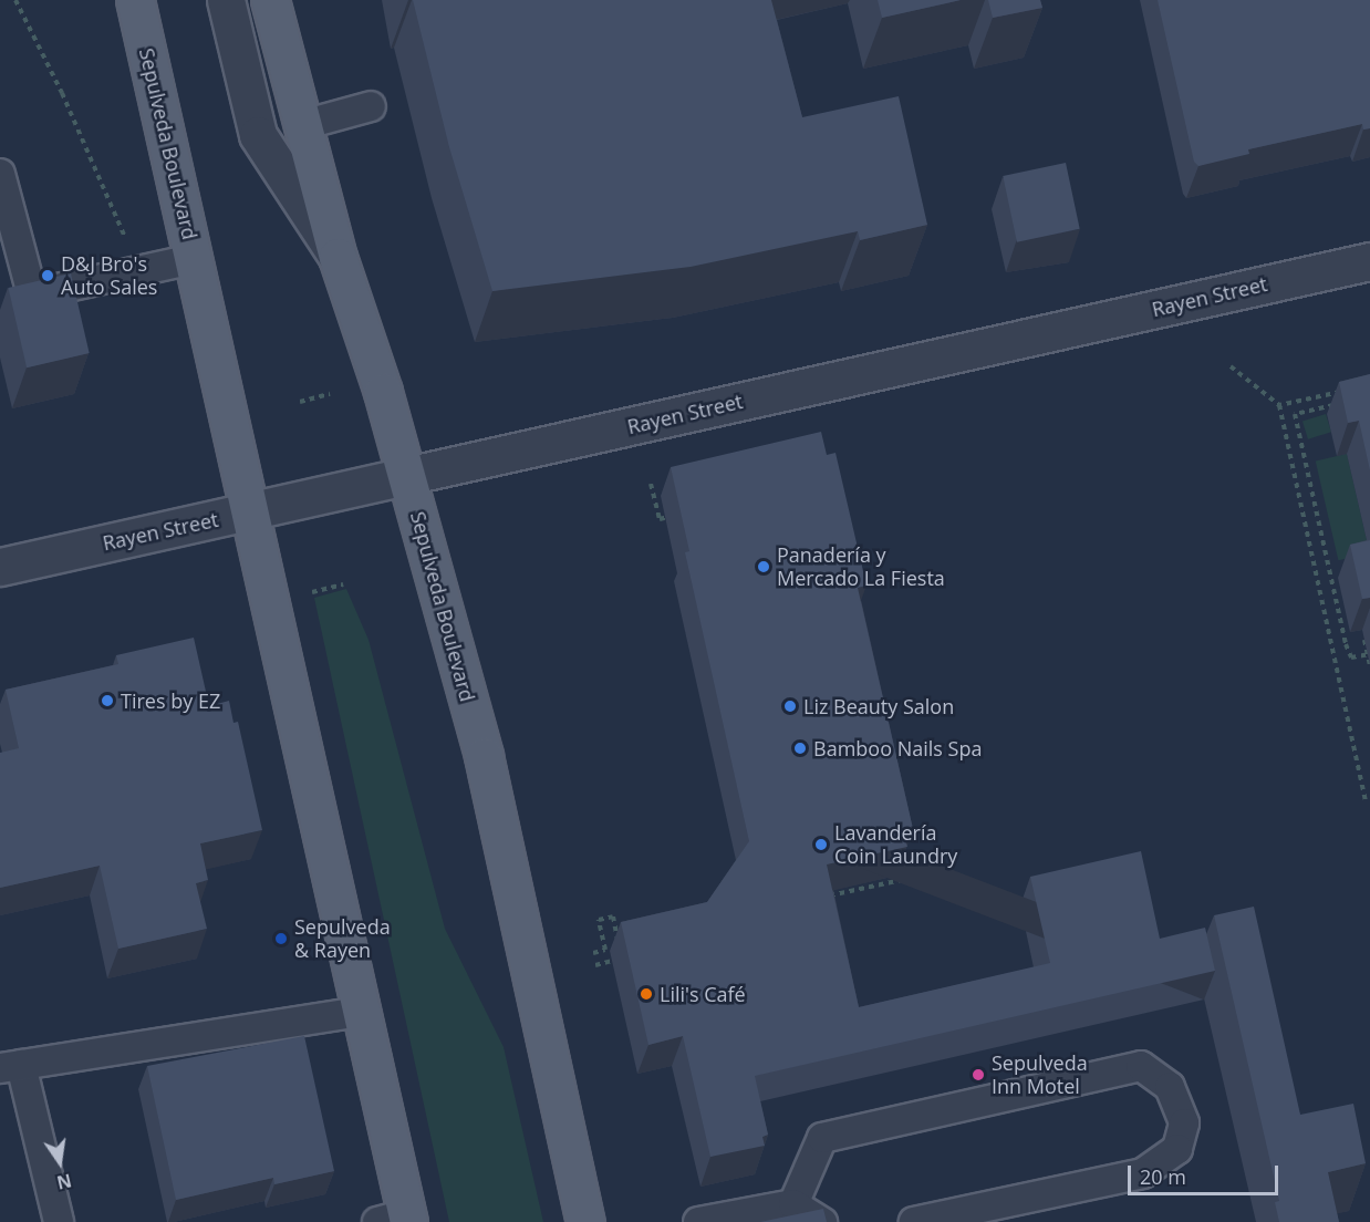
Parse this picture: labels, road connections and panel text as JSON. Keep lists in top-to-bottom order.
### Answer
{
  "streets": {
    "main road": ["Sepulveda Boulevard"],
    "street": ["Rayen Street"]
  },
  "crossings": [
    ["Sepulveda Boulevard", "Rayen Street"]
  ],
  "places": [
    "D&J Bro's Auto Sales",
    "Panadería y Mercado La Fiesta",
    "Tires by EZ",
    "Liz Beauty Salon",
    "Bamboo Nails Spa",
    "Lavandería Coin Laundry",
    "Sepulveda & Rayen",
    "Lili's Café",
    "Sepulveda Inn Motel"
  ],
  "scale_bar": "20 m",
  "north": "bottom"
}
